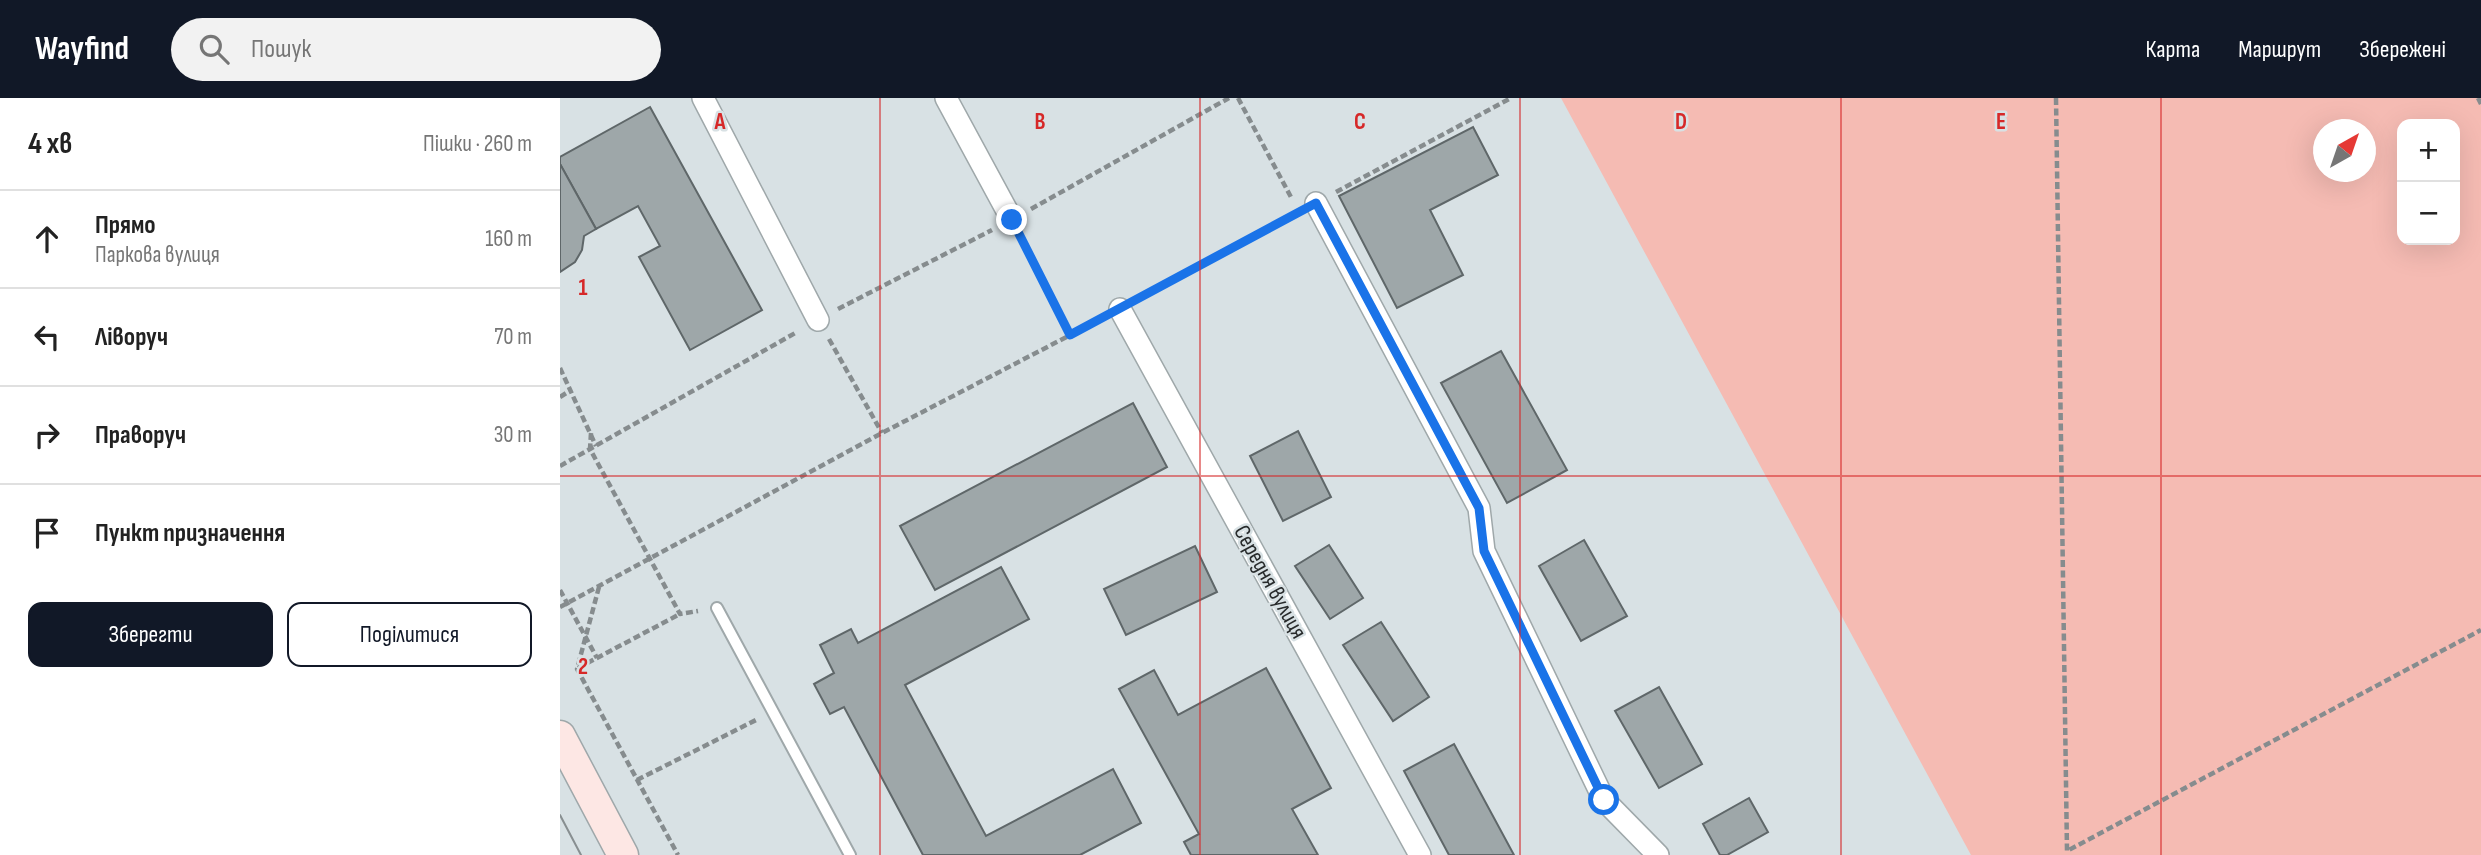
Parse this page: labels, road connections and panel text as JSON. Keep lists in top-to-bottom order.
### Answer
{
  "streets": {
    "street": ["Середня вулиця"]
  },
  "north": "top right",
  "page": {
    "header": "Wayfind",
    "search": "Пошук",
    "nav": ["Карта", "Маршрут", "Збережені"],
    "heading": ["4 хв", "Пішки · 260 m"],
    "map_buttons": ["+", "−"],
    "list": [
      ["Прямо", "Паркова вулиця", "160 m"],
      ["Ліворуч", "70 m"],
      ["Праворуч", "30 m"],
      "Пункт призначення"
    ],
    "buttons": ["Зберегти", "Поділитися"]
  },
  "grid": {
    "columns": [
      "A",
      "B",
      "C",
      "D",
      "E"
    ],
    "rows": ["1", "2"]
  }
}
